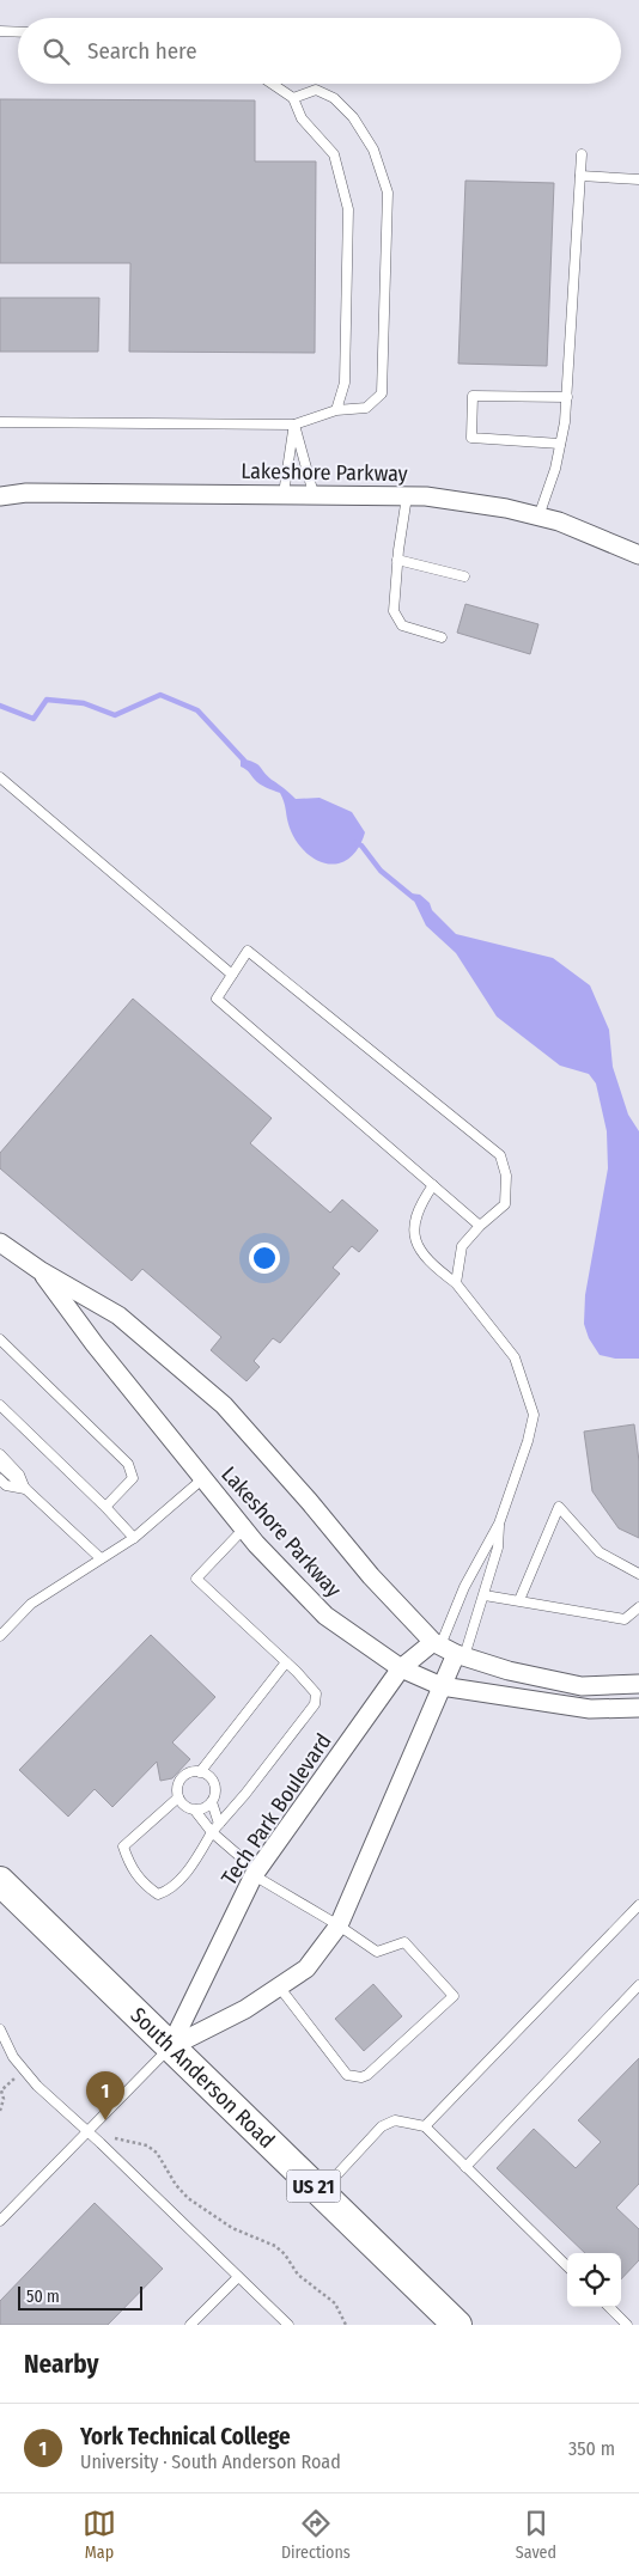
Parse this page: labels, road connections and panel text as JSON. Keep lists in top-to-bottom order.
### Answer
{
  "streets": {
    "main road": ["South Anderson Road", "US 21"],
    "street": ["Lakeshore Parkway", "Tech Park Boulevard"]
  },
  "crossings": [
    ["Lakeshore Parkway", "Tech Park Boulevard"],
    ["Tech Park Boulevard", "South Anderson Road"]
  ],
  "scale_bar": "50 m",
  "page": {
    "search": "Search here",
    "pins": "1",
    "scale": "50 m",
    "heading": "Nearby",
    "list": [
      {
        "mark": "1",
        "name": "York Technical College",
        "note": "University · South Anderson Road",
        "value": "350 m"
      }
    ],
    "nav": ["Map", "Directions", "Saved"]
  }
}
